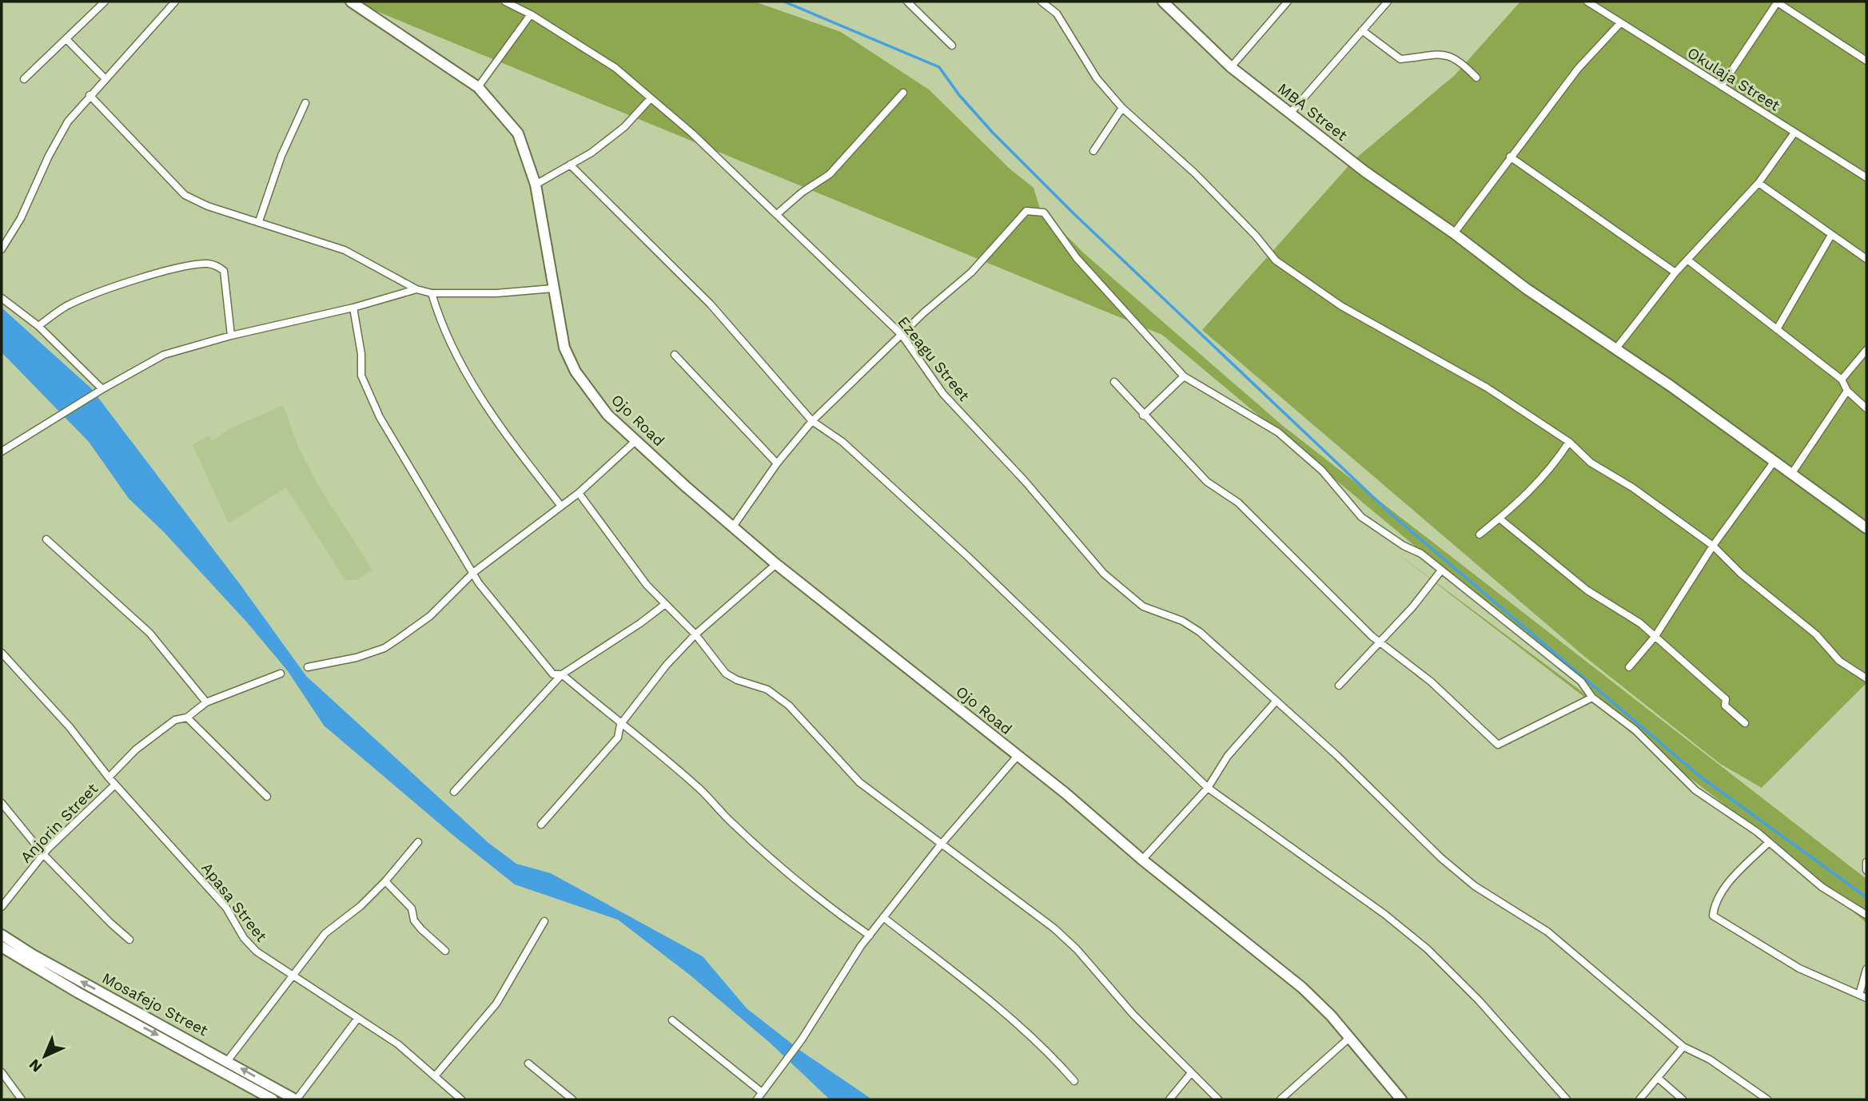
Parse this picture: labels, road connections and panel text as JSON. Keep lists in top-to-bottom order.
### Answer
{
  "streets": {
    "street": [
      "Okulaja Street",
      "MBA Street",
      "Ezeagu Street",
      "Ojo Road",
      "Anjorin Street",
      "Apasa Street",
      "Mosafejo Street"
    ]
  },
  "crossings": [
    ["Anjorin Street", "Apasa Street"]
  ],
  "north": "bottom left"
}
